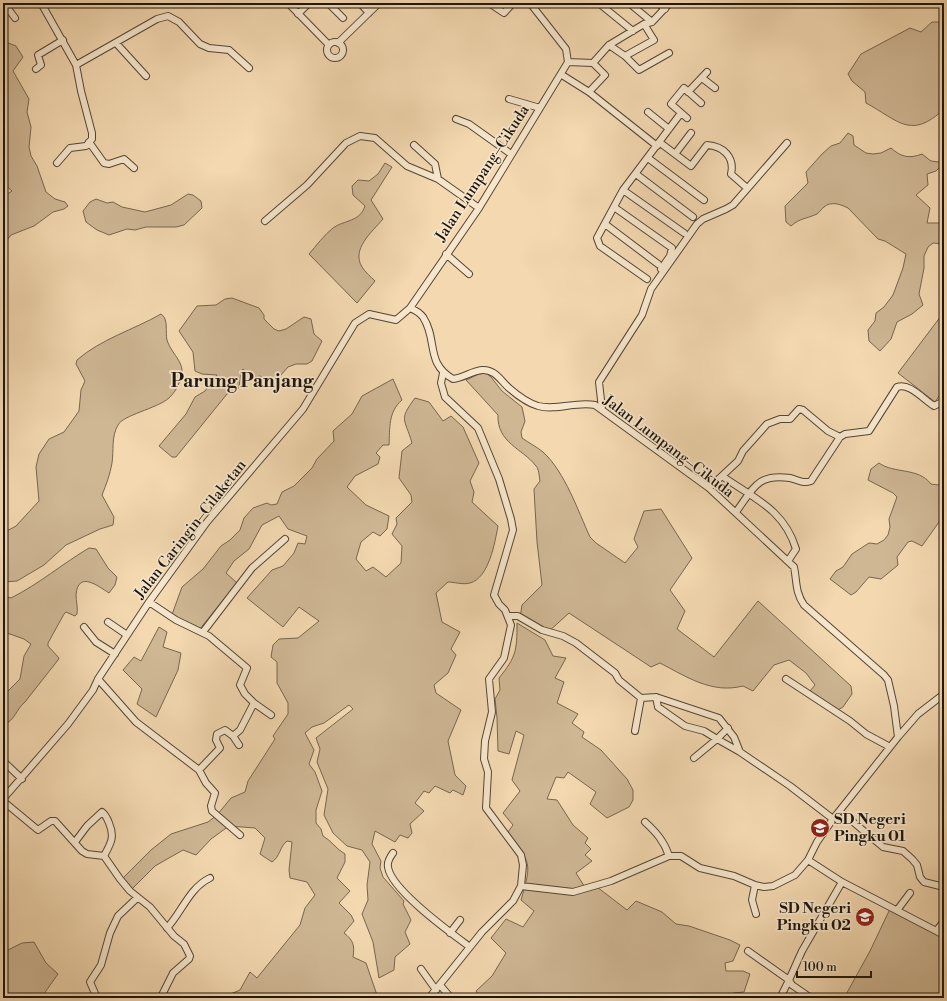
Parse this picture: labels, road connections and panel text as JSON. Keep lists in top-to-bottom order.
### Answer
{
  "streets": {
    "street": ["Jalan Lumpang–Cikuda", "Jalan Caringin–Cilaketan"]
  },
  "crossings": [
    ["Jalan Lumpang–Cikuda", "Jalan Caringin–Cilaketan"]
  ],
  "districts": ["Parung Panjang"],
  "places": {
    "school or university": ["SD Negeri Pingku 01", "SD Negeri Pingku 02"]
  },
  "scale_bar": "100 m"
}
